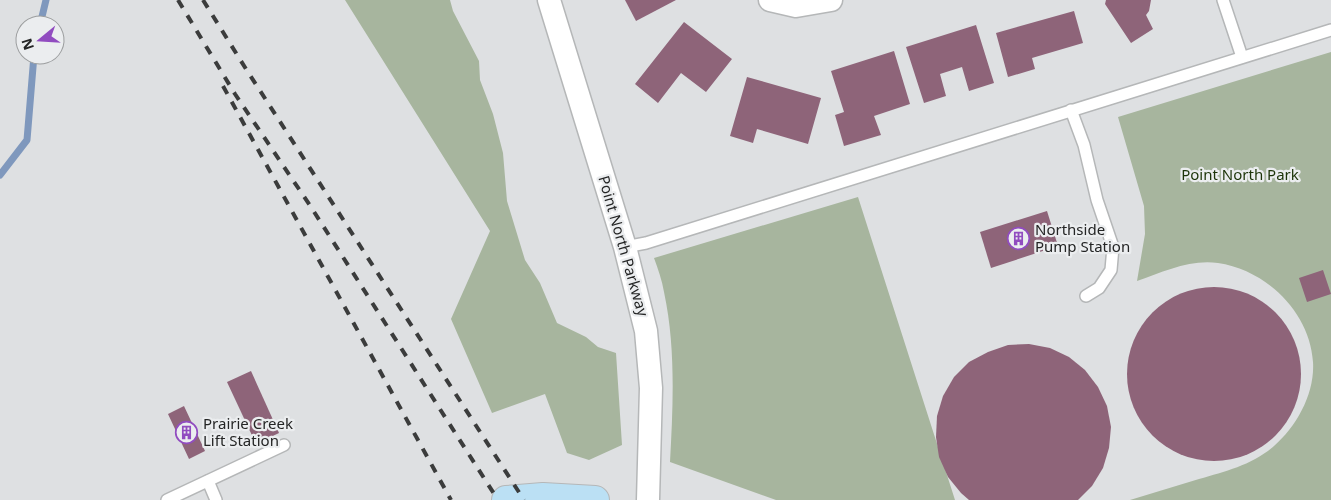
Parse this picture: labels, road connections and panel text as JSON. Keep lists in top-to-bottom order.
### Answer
{
  "streets": {
    "street": ["Point North Parkway"]
  },
  "parks": ["Point North Park"],
  "places": {
    "building": ["Northside Pump Station", "Prairie Creek Lift Station"]
  },
  "north": "left"
}
